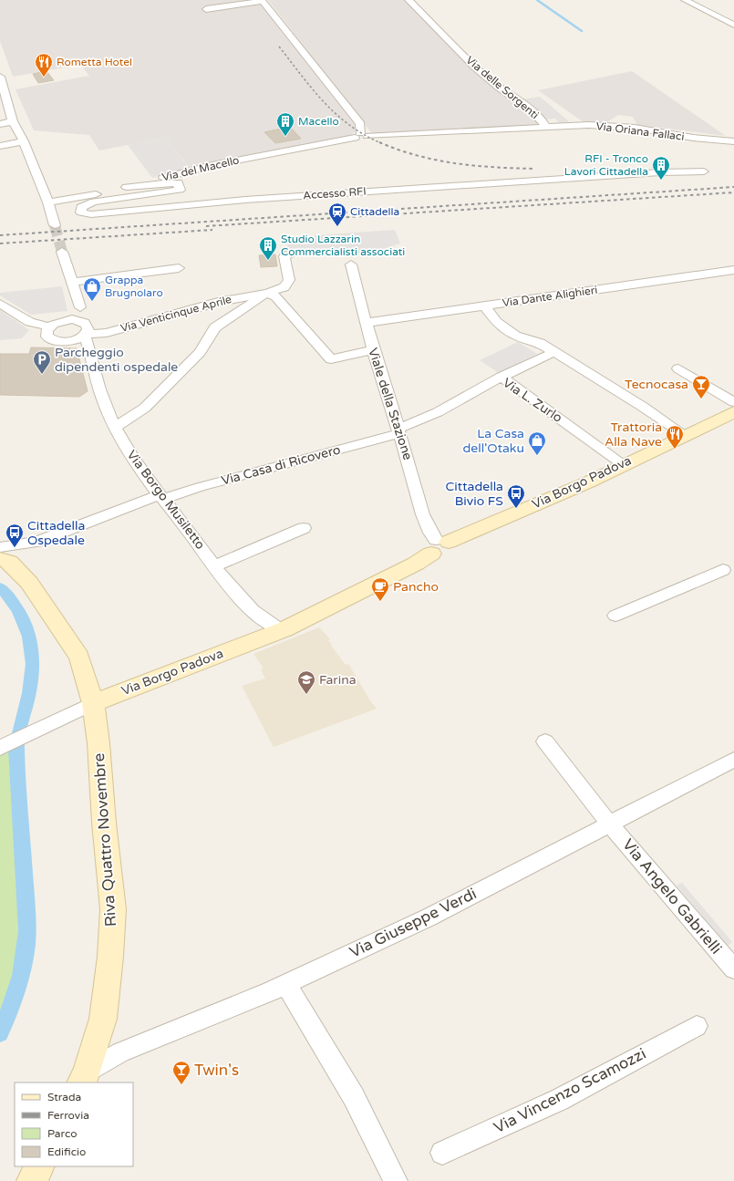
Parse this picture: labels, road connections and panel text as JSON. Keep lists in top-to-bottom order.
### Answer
{
  "streets": {
    "street": [
      "Via delle Sorgenti",
      "Via Oriana Fallaci",
      "Via del Macello",
      "Accesso RFI",
      "Via Dante Alighieri",
      "Via Venticinque Aprile",
      "Via L. Zurlo",
      "Viale della Stazione",
      "Via Casa di Ricovero",
      "Via Borgo Padova",
      "Via Borgo Musiletto",
      "Riva Quattro Novembre",
      "Via Angelo Gabrielli",
      "Via Giuseppe Verdi",
      "Via Vincenzo Scamozzi"
    ]
  },
  "crossings": [
    ["Via delle Sorgenti", "Via Oriana Fallaci"],
    ["Via delle Sorgenti", "Via del Macello"],
    ["Via del Macello", "Accesso RFI"],
    ["Via Dante Alighieri", "Viale della Stazione"],
    ["Via Venticinque Aprile", "Via Borgo Musiletto"],
    ["Via L. Zurlo", "Viale della Stazione"],
    ["Via L. Zurlo", "Via Casa di Ricovero"],
    ["Via L. Zurlo", "Via Borgo Padova"],
    ["Viale della Stazione", "Via Casa di Ricovero"],
    ["Viale della Stazione", "Via Borgo Padova"],
    ["Via Casa di Ricovero", "Via Borgo Musiletto"],
    ["Via Borgo Padova", "Via Borgo Musiletto"],
    ["Via Borgo Padova", "Riva Quattro Novembre"],
    ["Riva Quattro Novembre", "Via Giuseppe Verdi"],
    ["Via Angelo Gabrielli", "Via Giuseppe Verdi"]
  ],
  "places": {
    "restaurant": ["Rometta Hotel", "Trattoria Alla Nave"],
    "building": ["Macello", "RFI - Tronco Lavori Cittadella", "Studio Lazzarin Commercialisti associati"],
    "station": ["Cittadella"],
    "shop": ["Grappa Brugnolaro", "La Casa dell'Otaku"],
    "parking": ["Parcheggio dipendenti ospedale"],
    "bar": ["Tecnocasa", "Twin's"],
    "bus stop": ["Cittadella Bivio FS", "Cittadella Ospedale"],
    "cafe": ["Pancho"],
    "school or university": ["Farina"]
  },
  "legend": [
    "Strada",
    "Ferrovia",
    "Parco",
    "Edificio"
  ]
}
